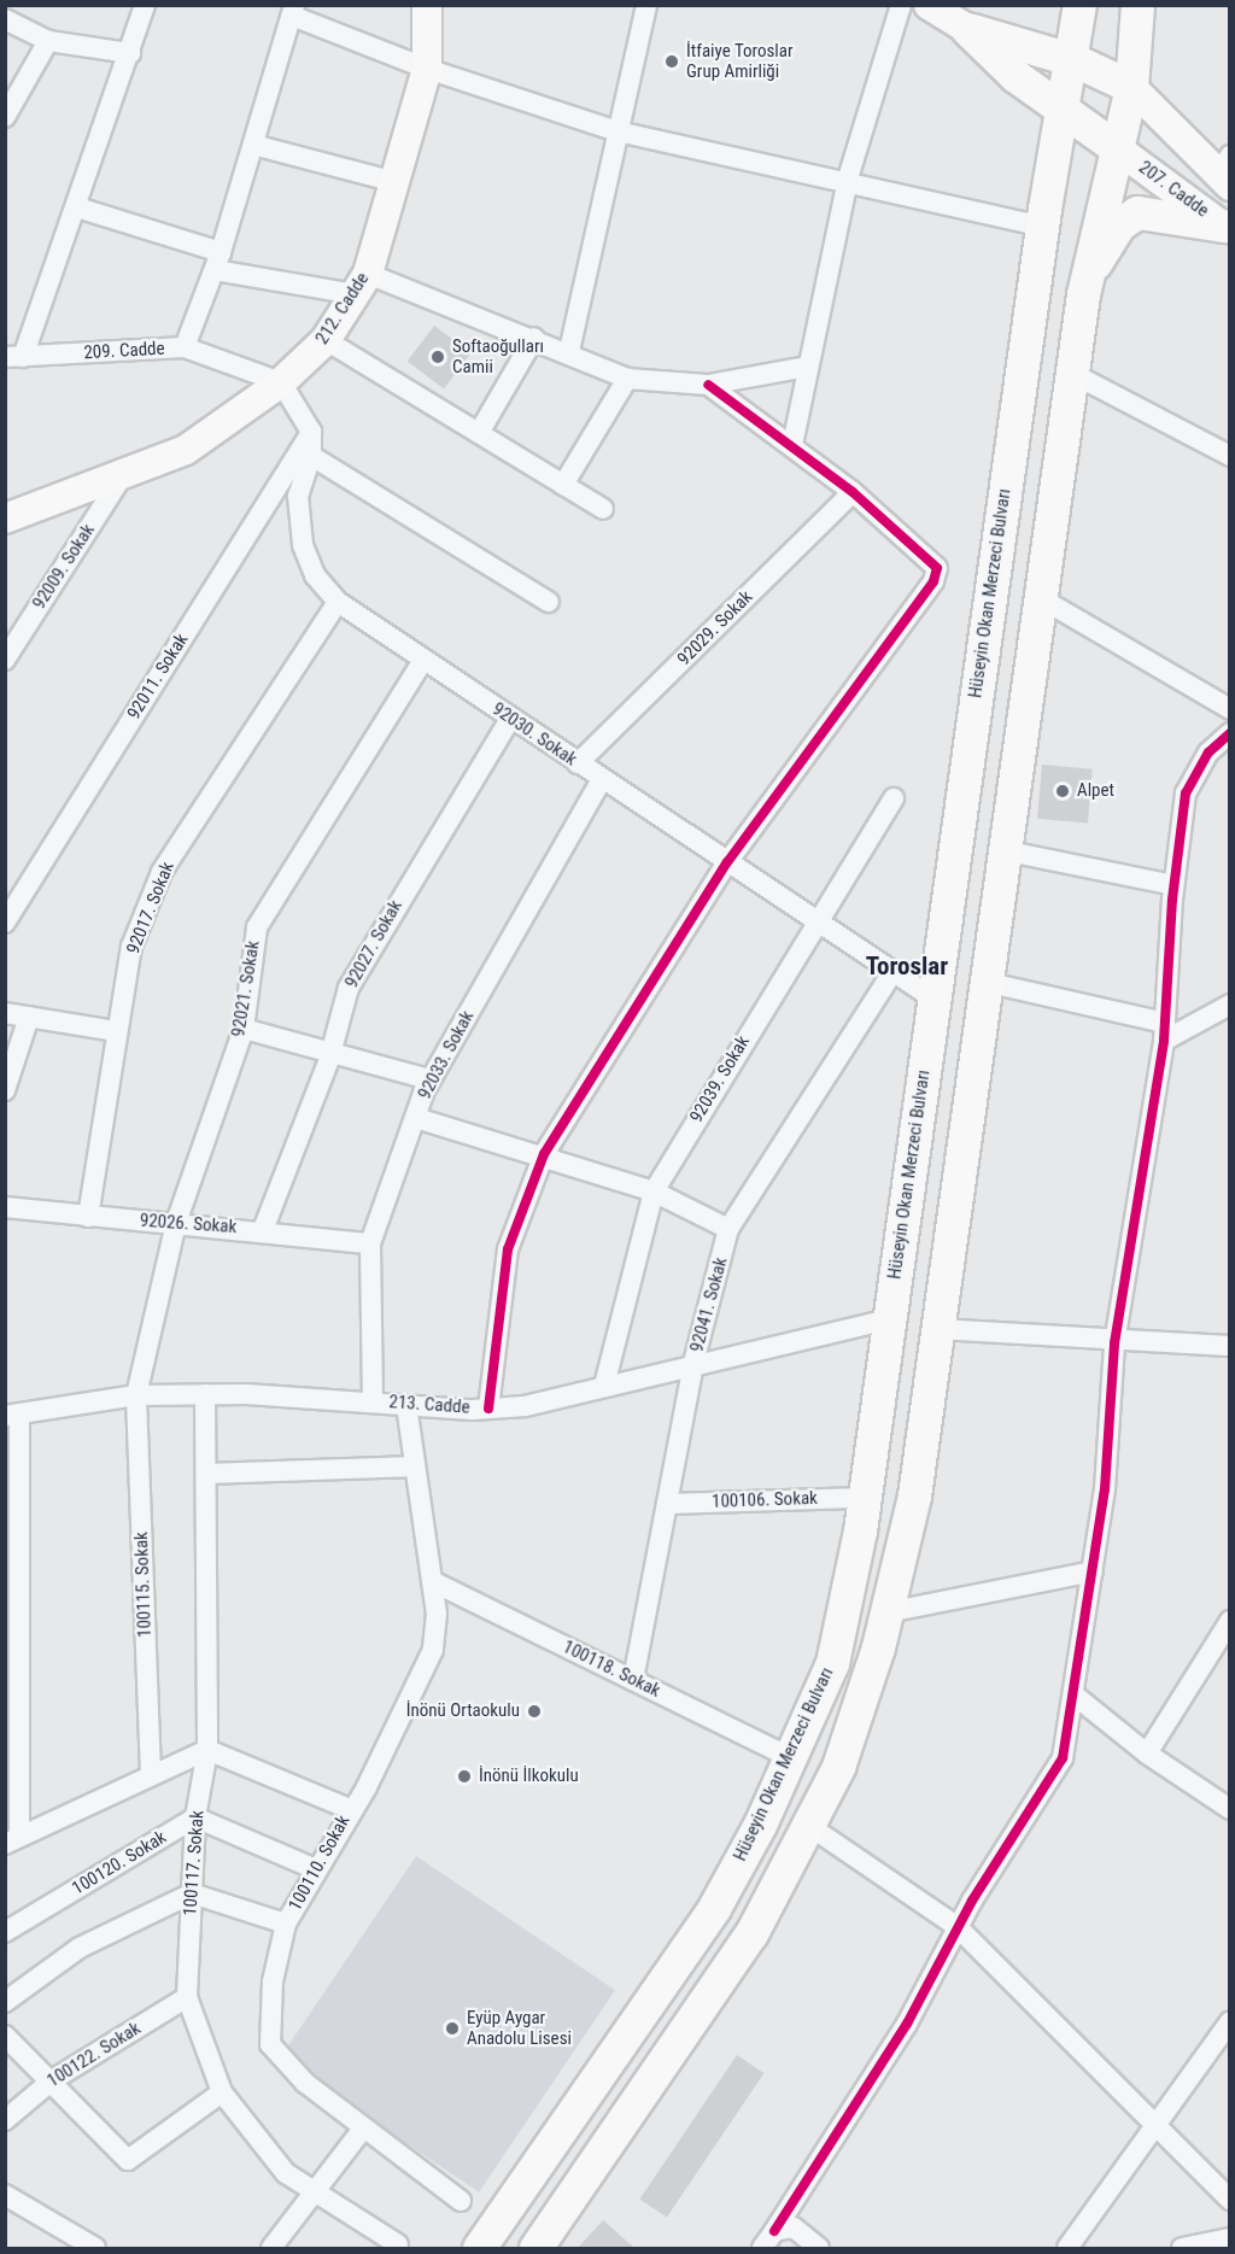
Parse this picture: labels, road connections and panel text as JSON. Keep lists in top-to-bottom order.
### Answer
{
  "streets": {
    "main road": ["Hüseyin Okan Merzeci Bulvarı"],
    "street": [
      "207. Cadde",
      "212. Cadde",
      "209. Cadde",
      "92009. Sokak",
      "92029. Sokak",
      "92011. Sokak",
      "92030. Sokak",
      "92017. Sokak",
      "92027. Sokak",
      "92021. Sokak",
      "92033. Sokak",
      "92039. Sokak",
      "92026. Sokak",
      "92041. Sokak",
      "213. Cadde",
      "100106. Sokak",
      "100115. Sokak",
      "100118. Sokak",
      "100120. Sokak",
      "100117. Sokak",
      "100110. Sokak",
      "100122. Sokak"
    ]
  },
  "crossings": [
    ["212. Cadde", "209. Cadde"],
    ["212. Cadde", "92009. Sokak"],
    ["Hüseyin Okan Merzeci Bulvarı", "92030. Sokak"],
    ["Hüseyin Okan Merzeci Bulvarı", "213. Cadde"],
    ["Hüseyin Okan Merzeci Bulvarı", "100106. Sokak"],
    ["Hüseyin Okan Merzeci Bulvarı", "100118. Sokak"],
    ["92029. Sokak", "92030. Sokak"],
    ["92011. Sokak", "92030. Sokak"],
    ["92030. Sokak", "92017. Sokak"],
    ["92030. Sokak", "92027. Sokak"],
    ["92030. Sokak", "92021. Sokak"],
    ["92030. Sokak", "92033. Sokak"],
    ["92030. Sokak", "92039. Sokak"],
    ["92030. Sokak", "92041. Sokak"],
    ["92017. Sokak", "92026. Sokak"],
    ["92027. Sokak", "92026. Sokak"],
    ["92021. Sokak", "92026. Sokak"],
    ["92021. Sokak", "213. Cadde"],
    ["92021. Sokak", "100115. Sokak"],
    ["92033. Sokak", "92026. Sokak"],
    ["92033. Sokak", "213. Cadde"],
    ["92039. Sokak", "213. Cadde"],
    ["92041. Sokak", "213. Cadde"],
    ["92041. Sokak", "100106. Sokak"],
    ["92041. Sokak", "100118. Sokak"],
    ["213. Cadde", "100115. Sokak"],
    ["213. Cadde", "100117. Sokak"],
    ["100120. Sokak", "100117. Sokak"],
    ["100117. Sokak", "100110. Sokak"],
    ["100117. Sokak", "100122. Sokak"]
  ],
  "districts": ["Toroslar"],
  "places": [
    "İtfaiye Toroslar Grup Amirliği",
    "Softaoğulları Camii",
    "Alpet",
    "İnönü Ortaokulu",
    "İnönü İlkokulu",
    "Eyüp Aygar Anadolu Lisesi"
  ]
}
